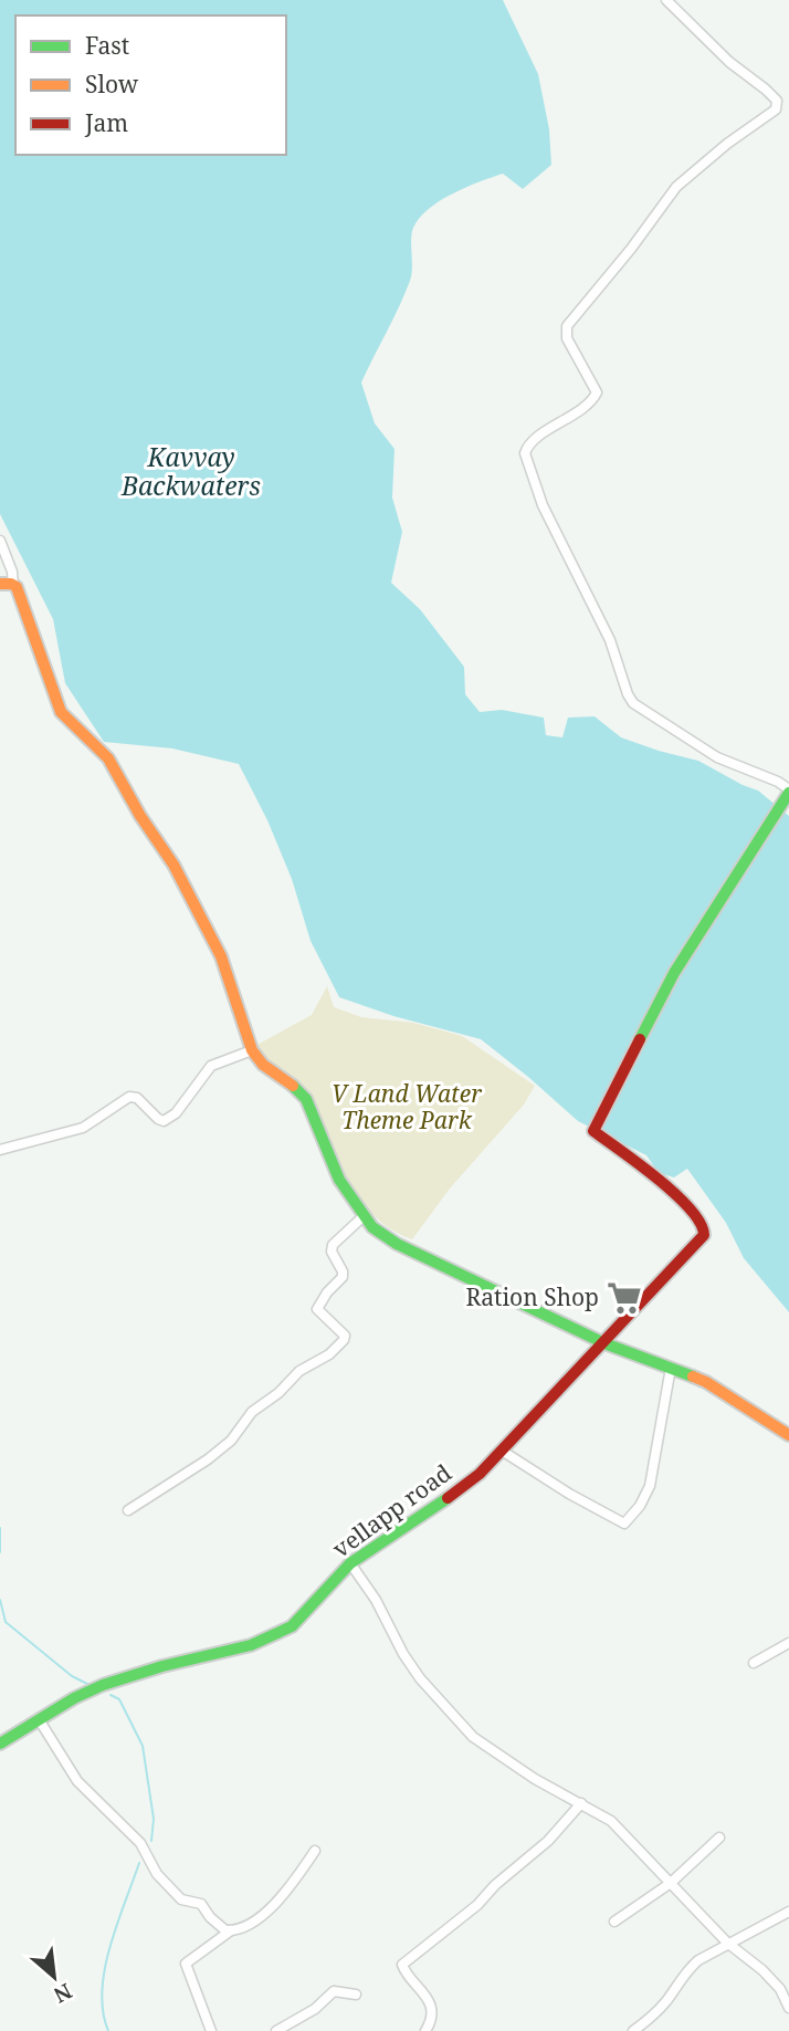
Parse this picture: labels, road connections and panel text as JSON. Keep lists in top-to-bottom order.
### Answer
{
  "streets": {
    "main road": ["vellapp road"]
  },
  "water": ["Kavvay Backwaters"],
  "parks": ["V Land Water Theme Park"],
  "places": {
    "supermarket": ["Ration Shop"]
  },
  "legend": ["Fast", "Slow", "Jam"],
  "north": "bottom right"
}
